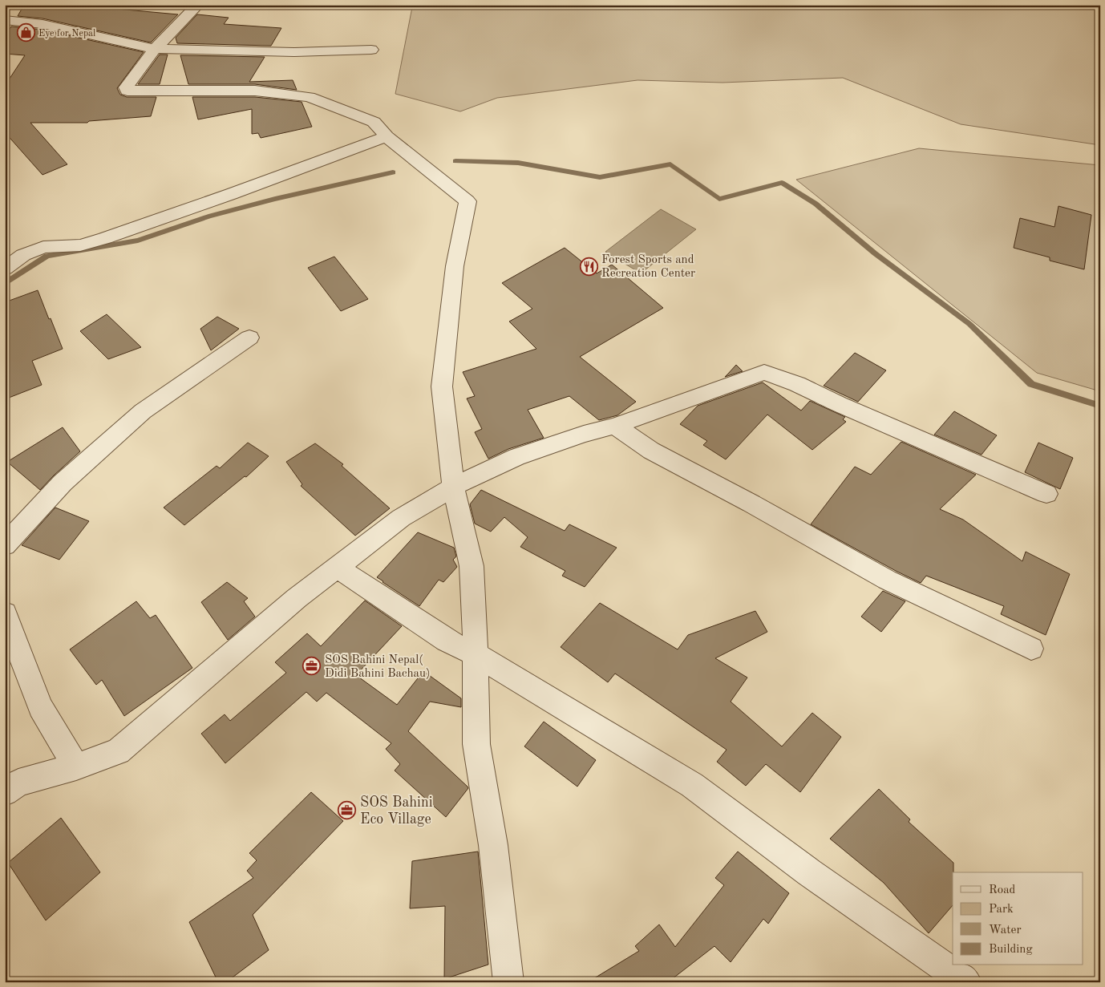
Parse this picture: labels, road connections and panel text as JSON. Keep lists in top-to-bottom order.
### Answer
{
  "places": {
    "shop": ["Eye for Nepal"],
    "restaurant": ["Forest Sports and Recreation Center"],
    "office": ["SOS Bahini Nepal( Didi Bahini Bachau)", "SOS Bahini Eco Village"]
  },
  "legend": [
    "Road",
    "Park",
    "Water",
    "Building"
  ]
}
